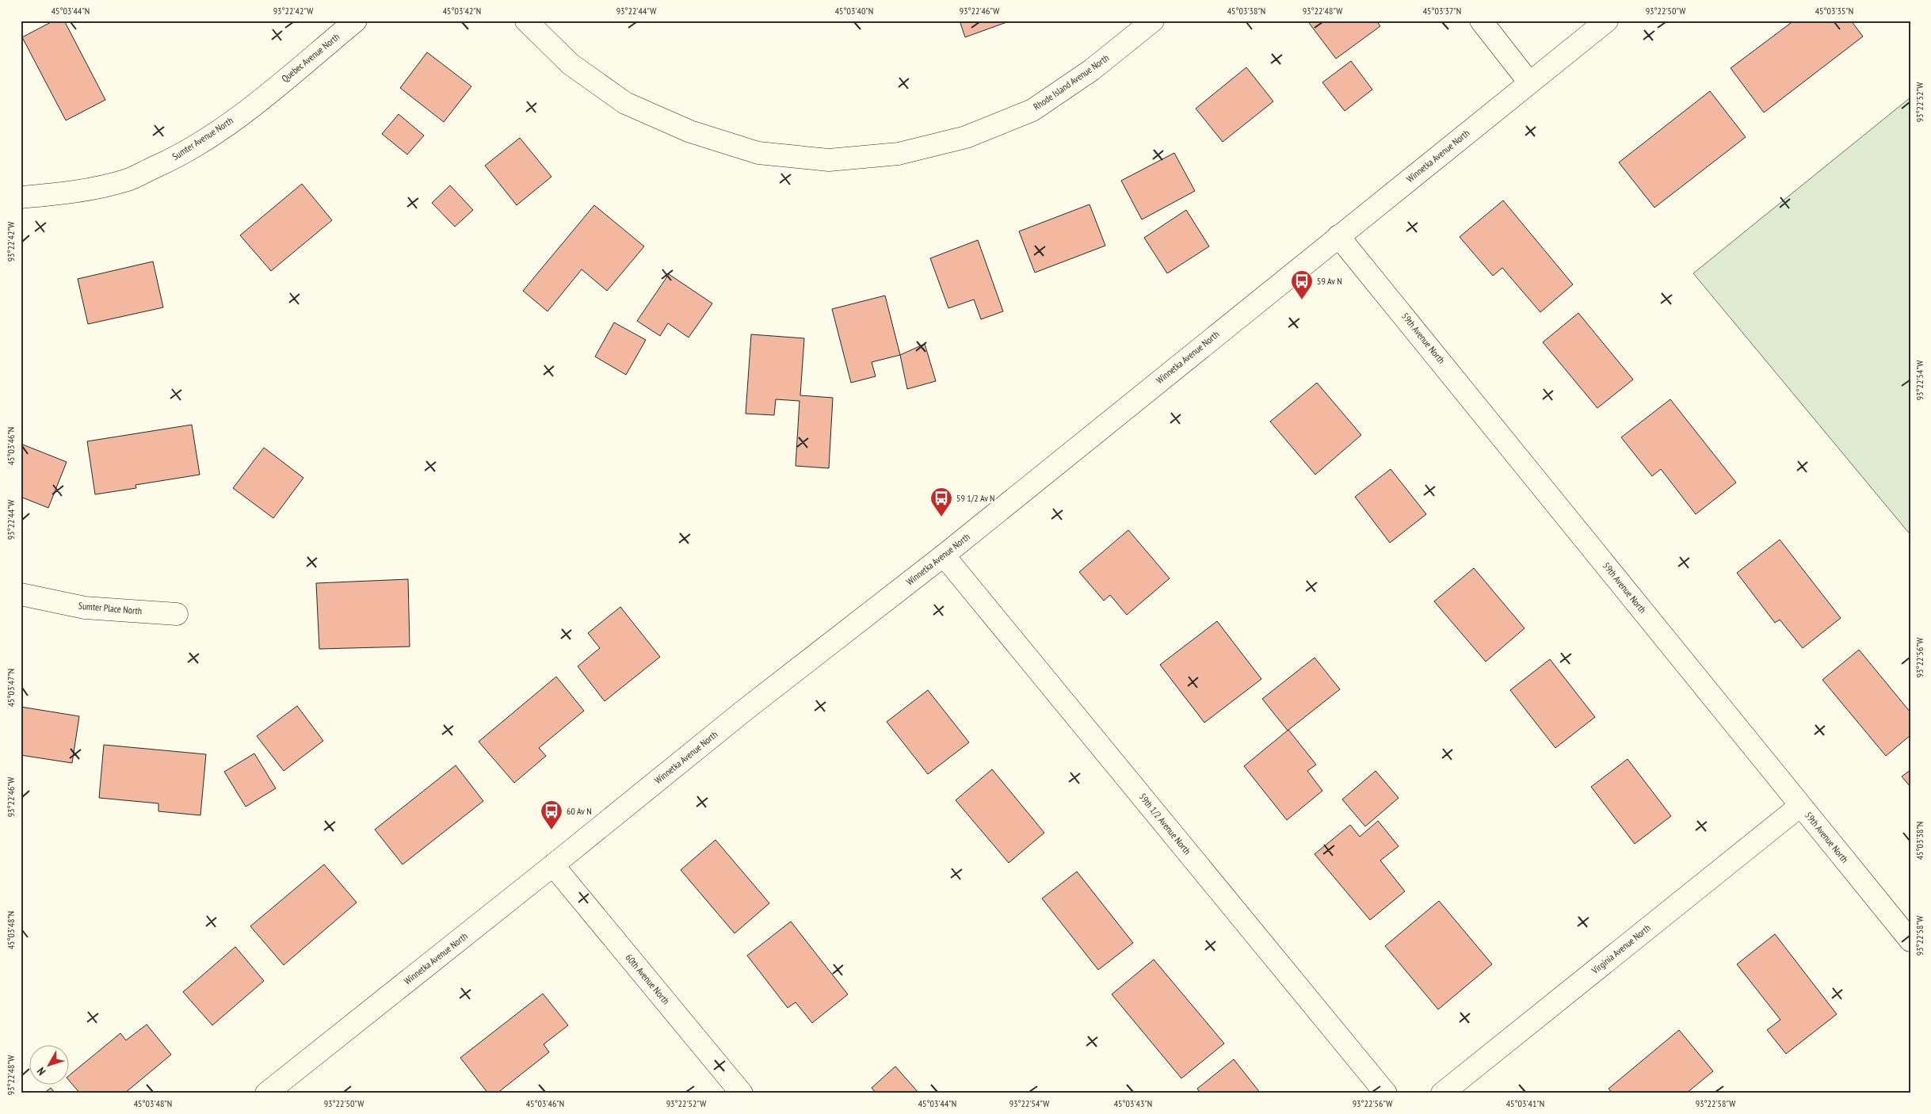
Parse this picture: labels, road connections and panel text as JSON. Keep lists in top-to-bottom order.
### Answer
{
  "streets": {
    "street": [
      "Quebec Avenue North",
      "Rhode Island Avenue North",
      "Sumter Avenue North",
      "Winnetka Avenue North",
      "59th Avenue North",
      "Sumter Place North",
      "59th 1/2 Avenue North",
      "Virginia Avenue North",
      "60th Avenue North"
    ]
  },
  "crossings": [
    ["Quebec Avenue North", "Sumter Avenue North"],
    ["Winnetka Avenue North", "59th Avenue North"],
    ["Winnetka Avenue North", "59th 1/2 Avenue North"],
    ["Winnetka Avenue North", "60th Avenue North"],
    ["59th Avenue North", "Virginia Avenue North"]
  ],
  "places": {
    "bus stop": ["59 Av N", "59 1/2 Av N", "60 Av N"]
  },
  "north": "bottom left",
  "coordinates": [
    "45°03'44\"N",
    "93°22'42\"W",
    "45°03'42\"N",
    "93°22'44\"W",
    "45°03'40\"N",
    "93°22'46\"W",
    "45°03'38\"N",
    "93°22'48\"W",
    "45°03'37\"N",
    "93°22'50\"W",
    "45°03'35\"N",
    "93°22'52\"W",
    "93°22'54\"W",
    "45°03'46\"N",
    "93°22'56\"W",
    "45°03'47\"N",
    "45°03'48\"N",
    "93°22'58\"W",
    "45°03'43\"N",
    "45°03'41\"N"
  ]
}
